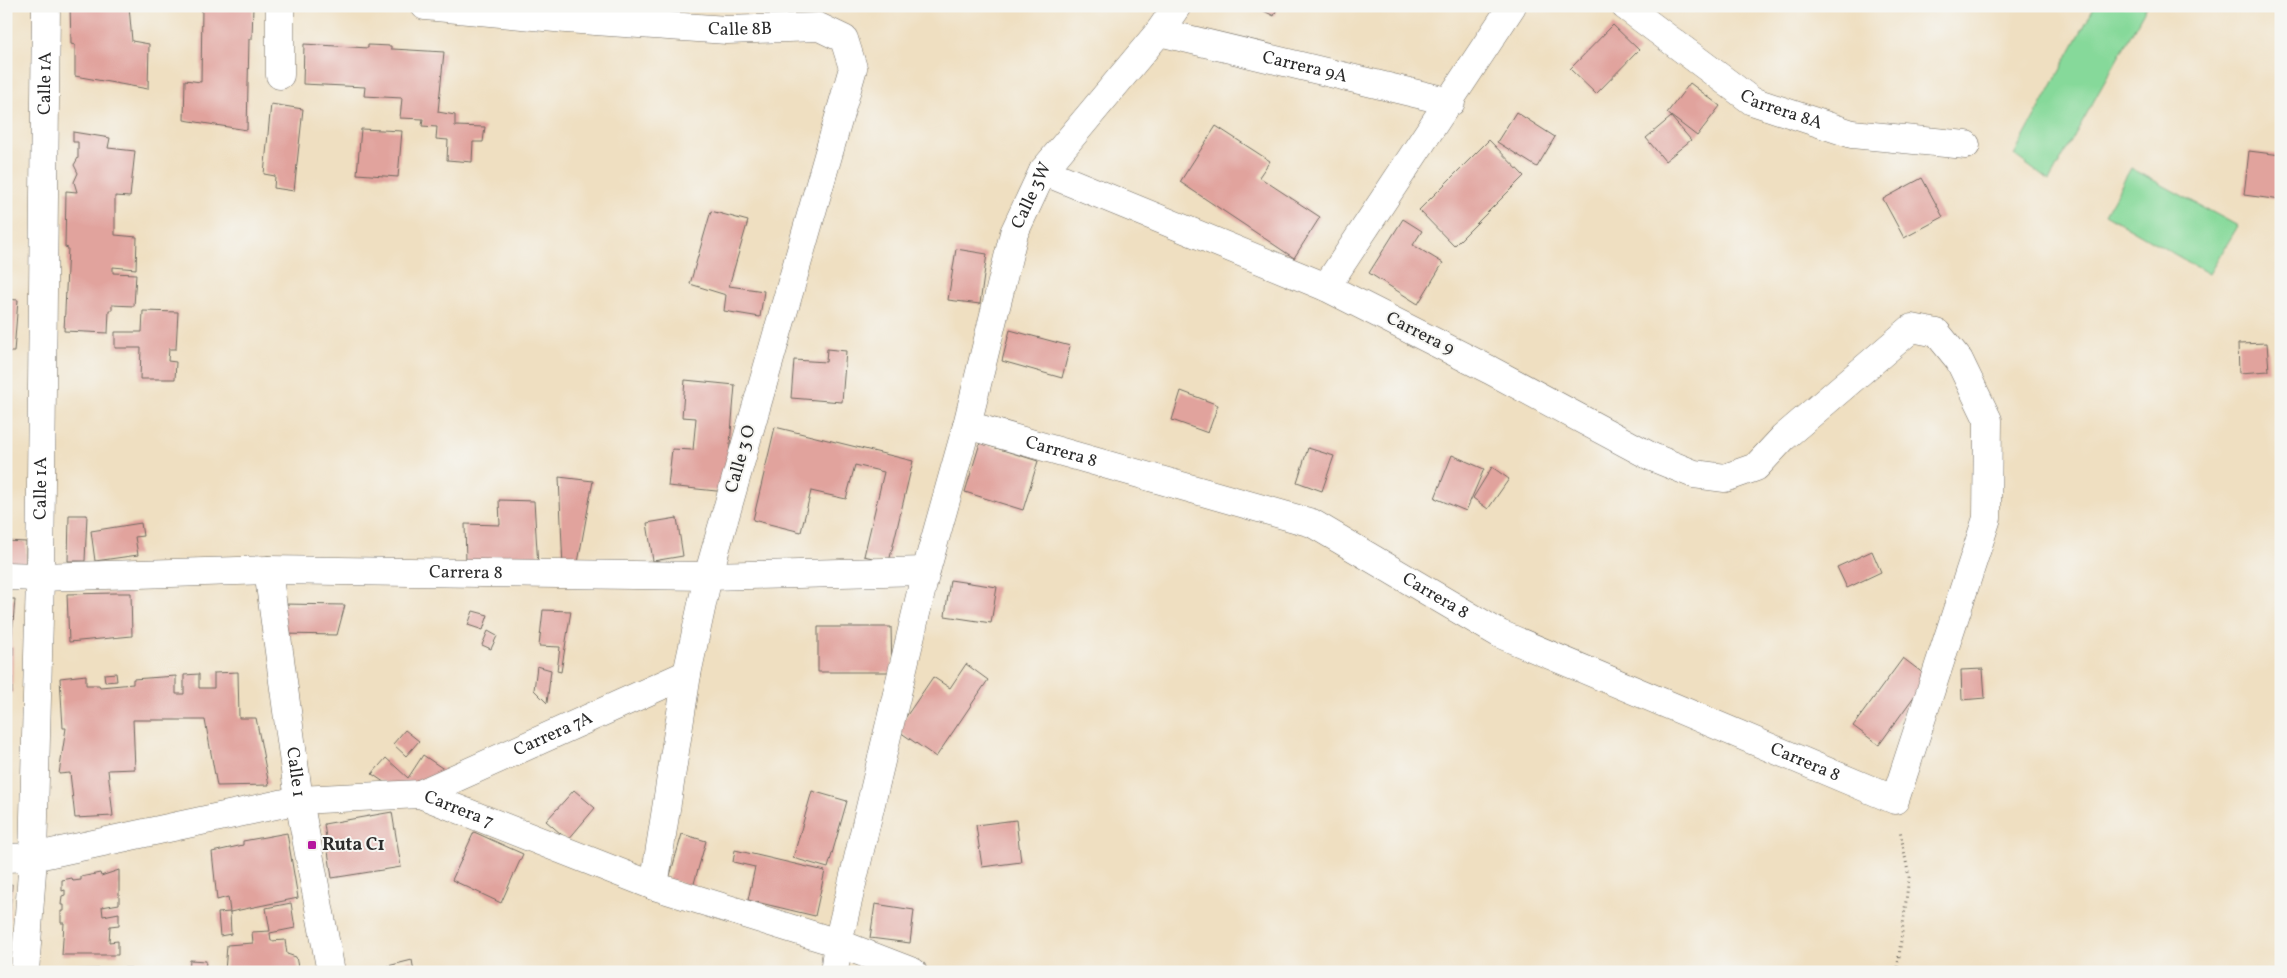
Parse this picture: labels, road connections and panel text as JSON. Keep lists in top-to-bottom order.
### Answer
{
  "streets": {
    "street": [
      "Calle 8B",
      "Carrera 9A",
      "Calle 1A",
      "Carrera 8A",
      "Calle 3W",
      "Carrera 9",
      "Carrera 8",
      "Calle 3 O",
      "Carrera 7A",
      "Calle 1",
      "Carrera 7"
    ]
  },
  "crossings": [
    ["Calle 8B", "Calle 3 O"],
    ["Carrera 9A", "Calle 3W"],
    ["Calle 1A", "Carrera 8"],
    ["Calle 1A", "Carrera 7"],
    ["Calle 3W", "Carrera 9"],
    ["Calle 3W", "Carrera 8"],
    ["Calle 3W", "Carrera 7"],
    ["Carrera 9", "Carrera 8"],
    ["Carrera 8", "Calle 3 O"],
    ["Carrera 8", "Calle 1"],
    ["Calle 3 O", "Carrera 7A"],
    ["Calle 3 O", "Carrera 7"],
    ["Carrera 7A", "Carrera 7"],
    ["Calle 1", "Carrera 7"]
  ],
  "places": {
    "transit": ["Ruta C1"]
  }
}
